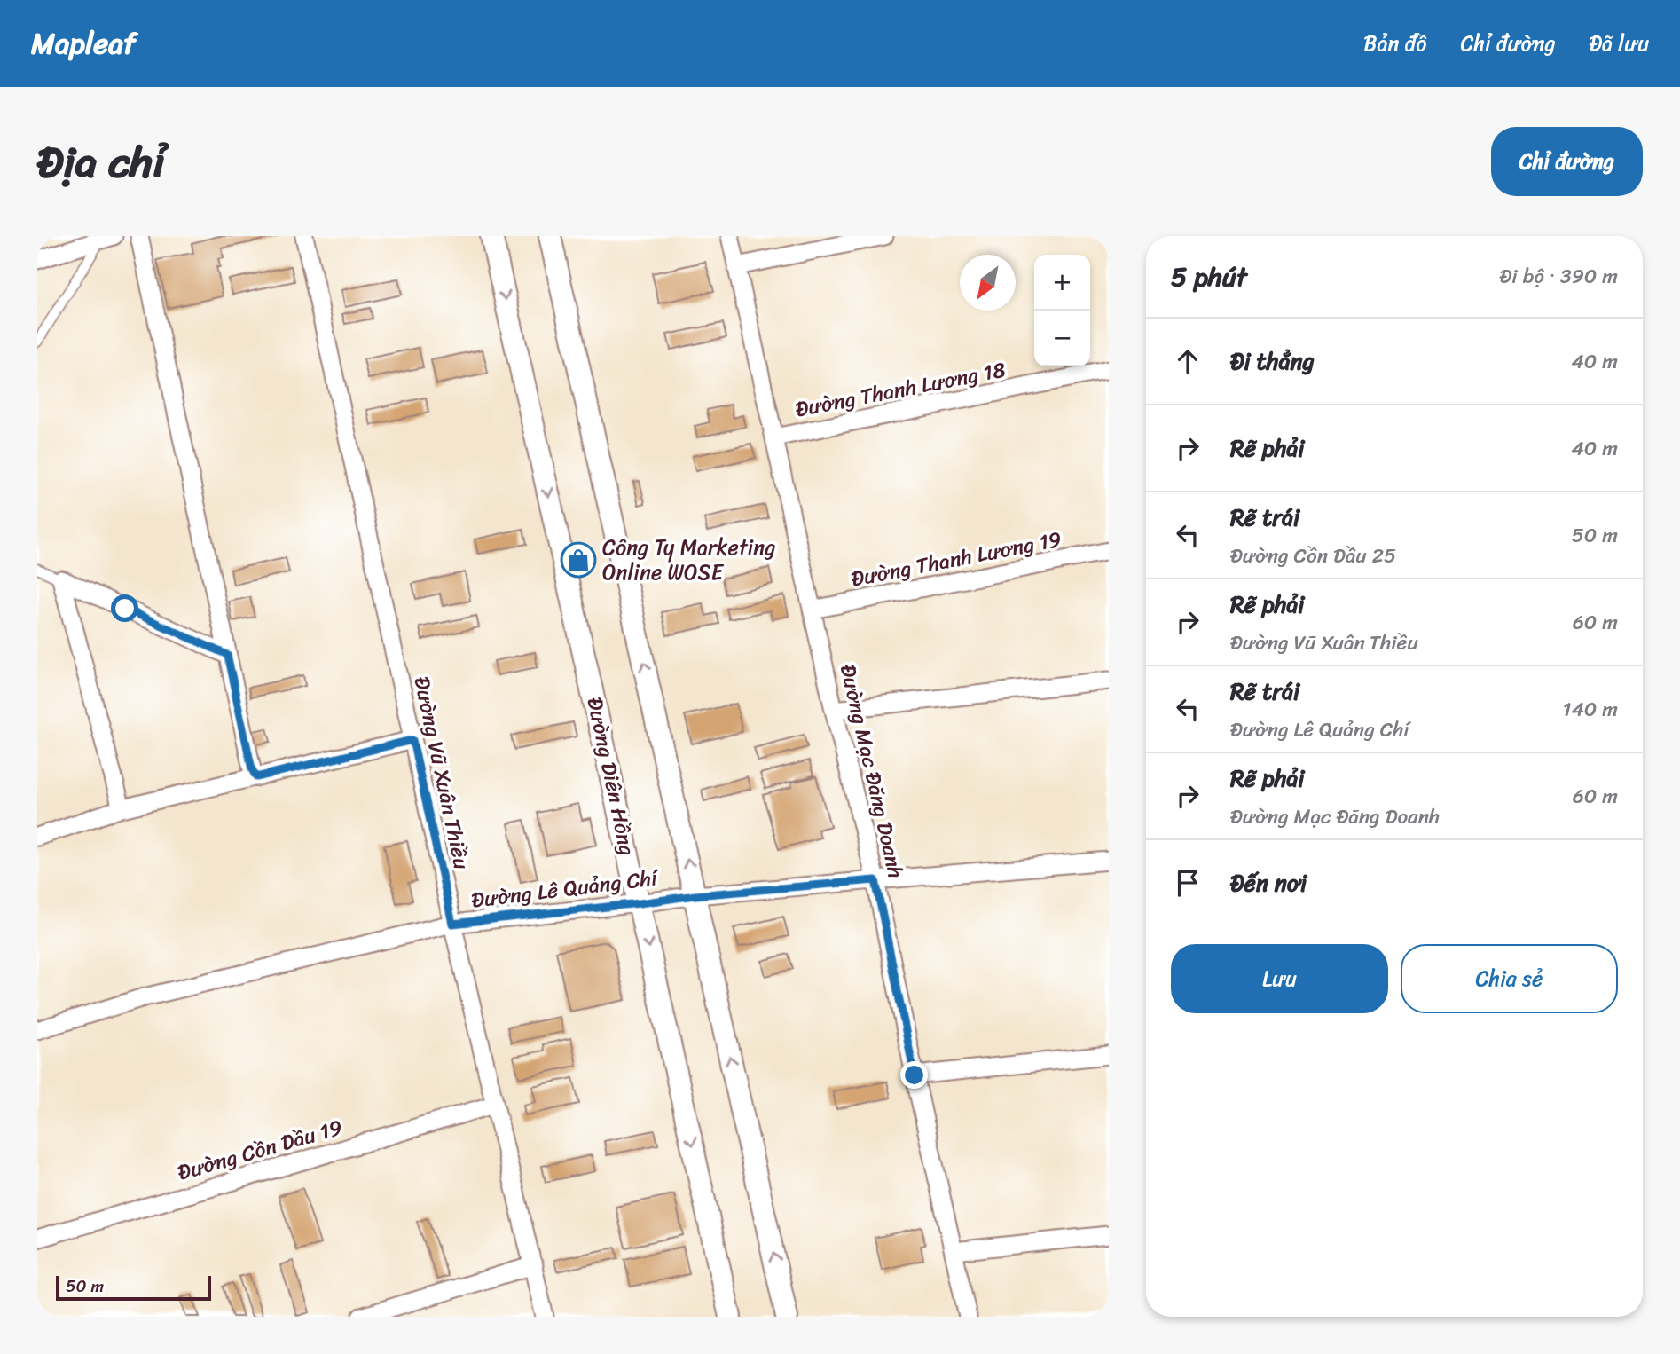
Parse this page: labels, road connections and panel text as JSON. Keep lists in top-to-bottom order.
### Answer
{
  "streets": {
    "street": [
      "Đường Thanh Lương 18",
      "Đường Thanh Lương 19",
      "Đường Mạc Đăng Doanh",
      "Đường Vũ Xuân Thiều",
      "Đường Diên Hồng",
      "Đường Lê Quảng Chí",
      "Đường Cồn Dầu 19"
    ]
  },
  "crossings": [
    ["Đường Thanh Lương 18", "Đường Mạc Đăng Doanh"],
    ["Đường Thanh Lương 19", "Đường Mạc Đăng Doanh"],
    ["Đường Mạc Đăng Doanh", "Đường Lê Quảng Chí"],
    ["Đường Vũ Xuân Thiều", "Đường Lê Quảng Chí"],
    ["Đường Vũ Xuân Thiều", "Đường Cồn Dầu 19"],
    ["Đường Diên Hồng", "Đường Lê Quảng Chí"]
  ],
  "places": {
    "shop": ["Công Ty Marketing Online WOSE"]
  },
  "scale_bar": "50 m",
  "north": "bottom left",
  "page": {
    "header": "Mapleaf",
    "nav": ["Bản đồ", "Chỉ đường", "Đã lưu"],
    "title": "Địa chỉ",
    "buttons": [
      "Chỉ đường",
      ["Lưu", "Chia sẻ"]
    ],
    "heading": ["5 phút", "Đi bộ · 390 m"],
    "map_buttons": ["+", "−"],
    "list": [
      ["Đi thẳng", "40 m"],
      ["Rẽ phải", "40 m"],
      ["Rẽ trái", "Đường Cồn Dầu 25", "50 m"],
      ["Rẽ phải", "Đường Vũ Xuân Thiều", "60 m"],
      ["Rẽ trái", "Đường Lê Quảng Chí", "140 m"],
      ["Rẽ phải", "Đường Mạc Đăng Doanh", "60 m"],
      "Đến nơi"
    ],
    "scale": "50 m"
  }
}
